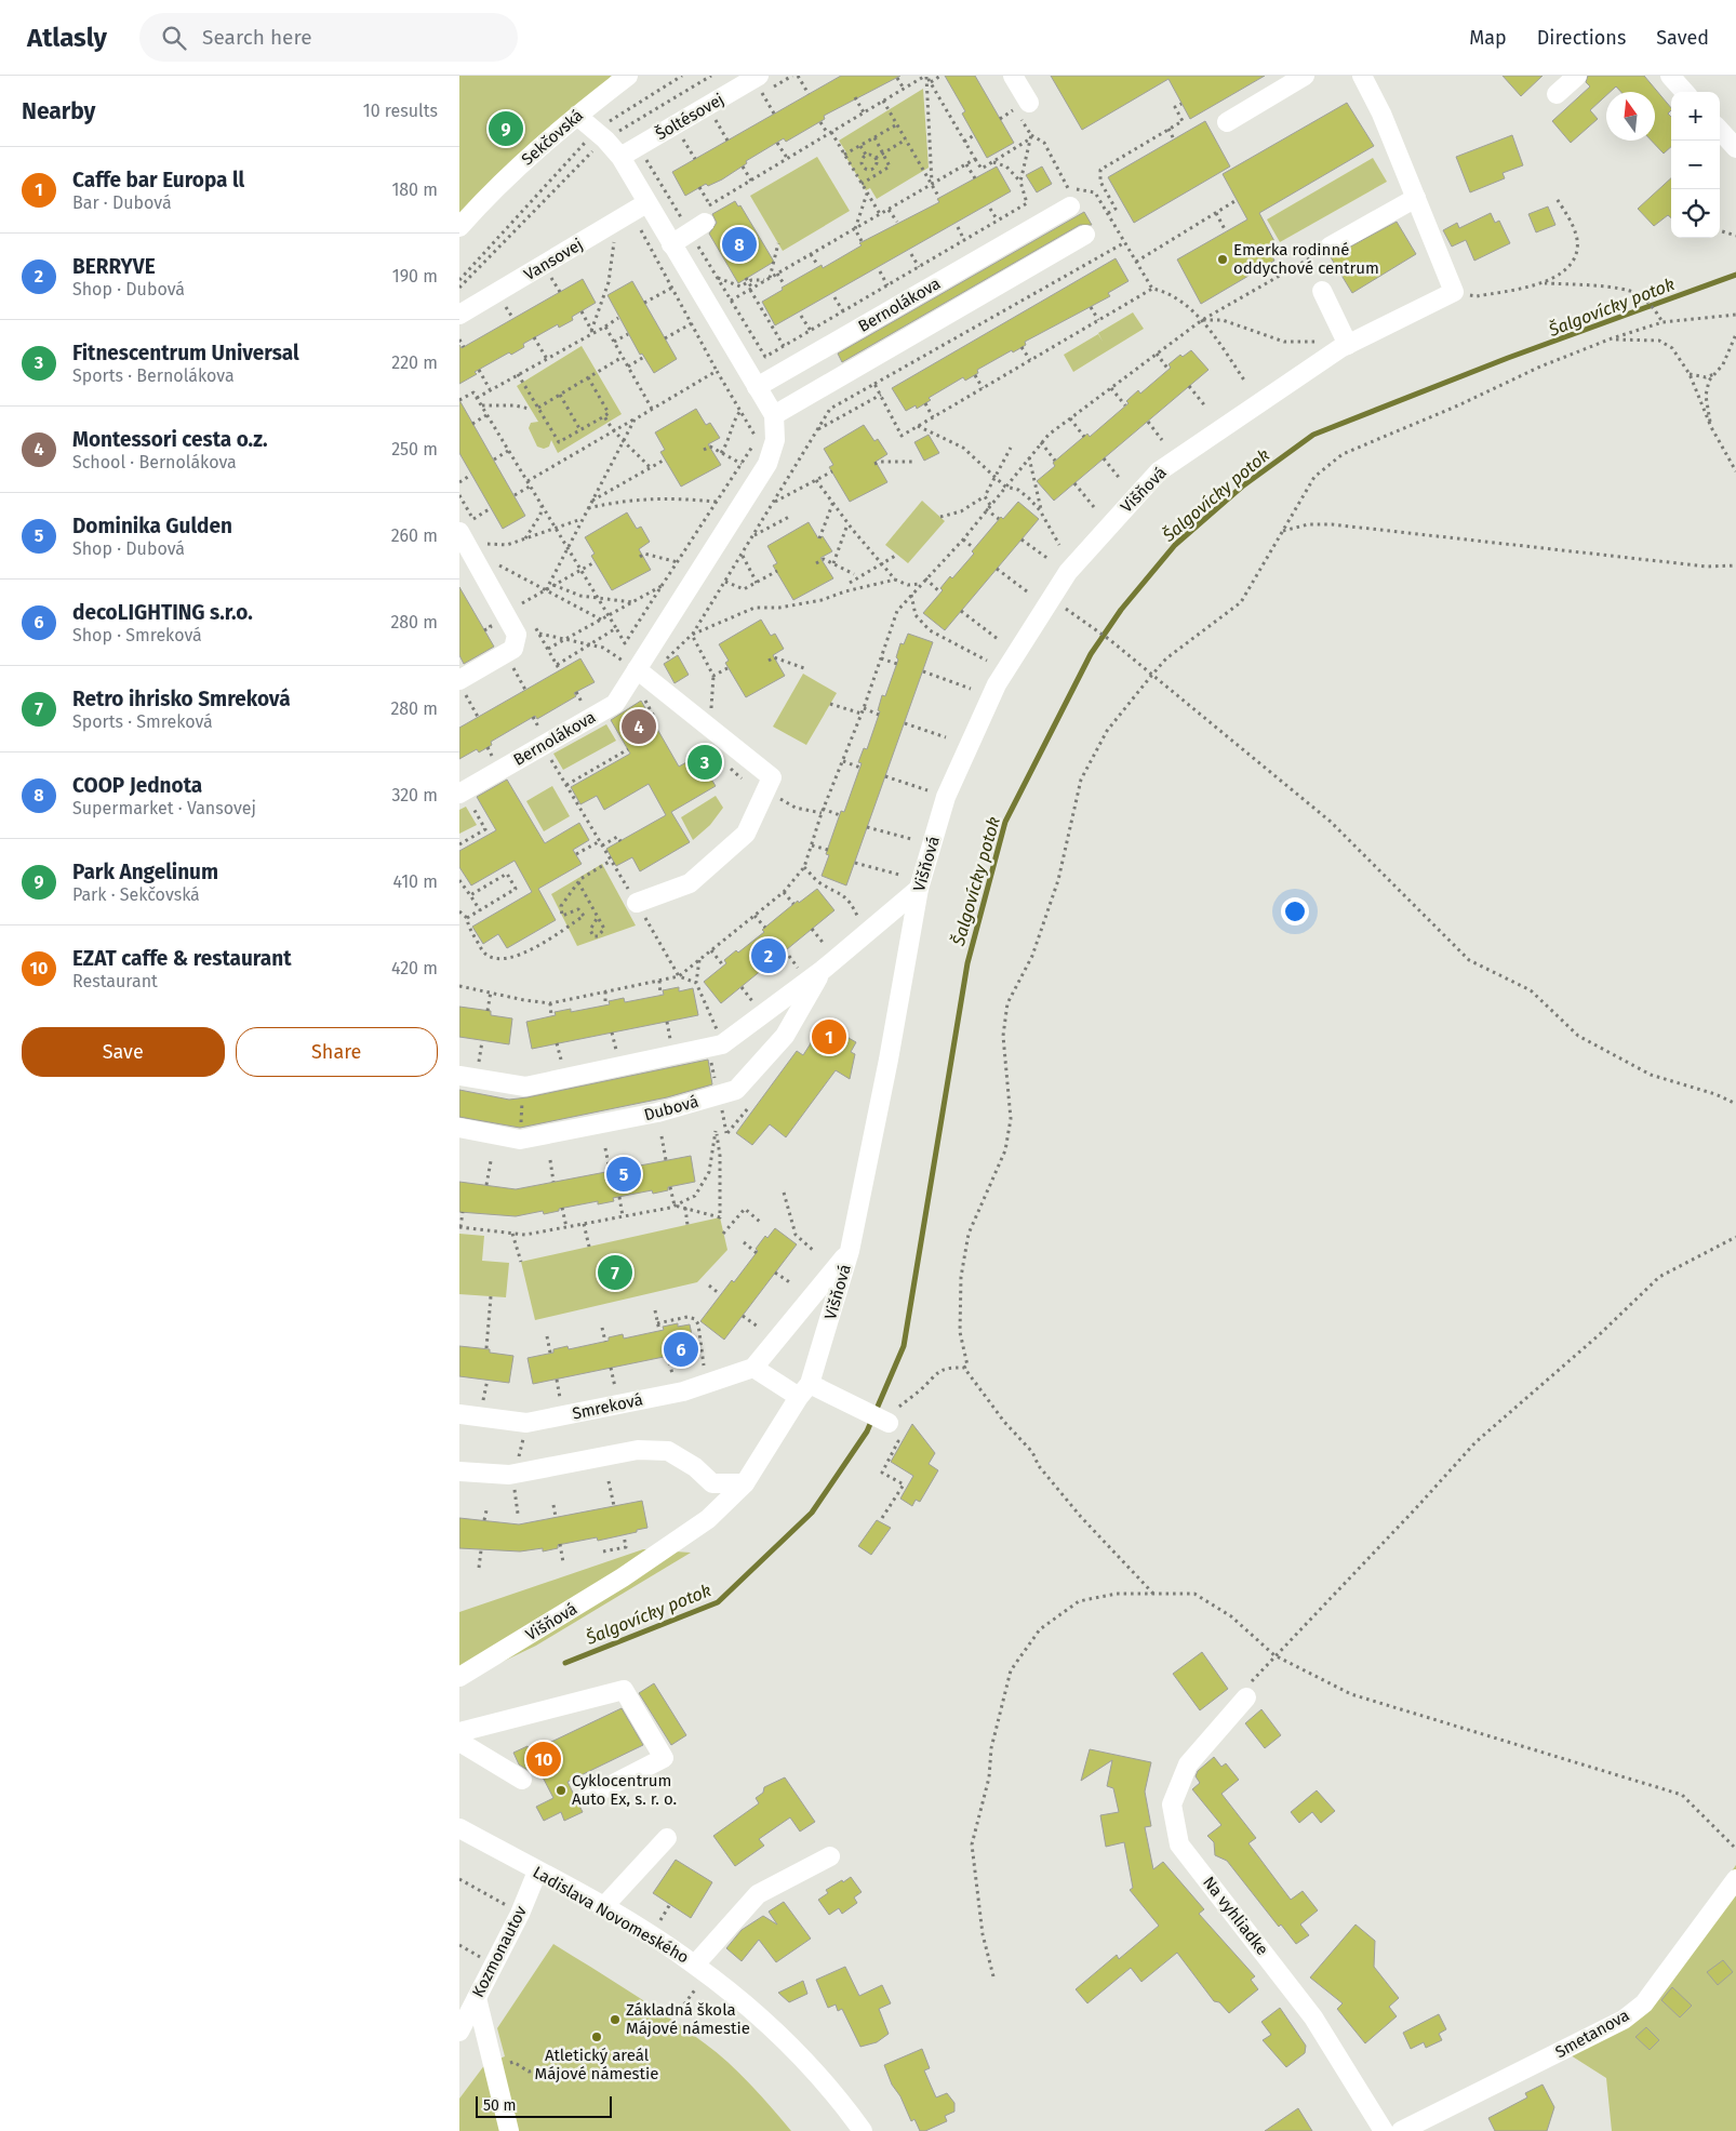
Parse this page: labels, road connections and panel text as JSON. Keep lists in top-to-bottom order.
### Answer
{
  "streets": {
    "street": [
      "Šoltésovej",
      "Sekčovská",
      "Vansovej",
      "Bernolákova",
      "Višňová",
      "Dubová",
      "Smreková",
      "Ladislava Novomeského",
      "Na vyhliadke",
      "Kozmonautov",
      "Smetanova"
    ]
  },
  "crossings": [
    ["Višňová", "Dubová"],
    ["Ladislava Novomeského", "Kozmonautov"]
  ],
  "water": ["Šalgovícky potok"],
  "places": [
    "Emerka rodinné oddychové centrum",
    "Cyklocentrum Auto Ex, s. r. o.",
    "Základná škola Májové námestie",
    "Atletický areál Májové námestie"
  ],
  "scale_bar": "50 m",
  "north": "top",
  "page": {
    "header": "Atlasly",
    "search": "Search here",
    "nav": ["Map", "Directions", "Saved"],
    "heading": ["Nearby", "10 results"],
    "map_buttons": ["+", "−"],
    "pins": [
      "9",
      "8",
      "4",
      "3",
      "2",
      "1",
      "5",
      "7",
      "6",
      "10"
    ],
    "list": [
      {
        "mark": "1",
        "name": "Caffe bar Europa ll",
        "note": "Bar · Dubová",
        "value": "180 m"
      },
      {
        "mark": "2",
        "name": "BERRYVE",
        "note": "Shop · Dubová",
        "value": "190 m"
      },
      {
        "mark": "3",
        "name": "Fitnescentrum Universal",
        "note": "Sports · Bernolákova",
        "value": "220 m"
      },
      {
        "mark": "4",
        "name": "Montessori cesta o.z.",
        "note": "School · Bernolákova",
        "value": "250 m"
      },
      {
        "mark": "5",
        "name": "Dominika Gulden",
        "note": "Shop · Dubová",
        "value": "260 m"
      },
      {
        "mark": "6",
        "name": "decoLIGHTING s.r.o.",
        "note": "Shop · Smreková",
        "value": "280 m"
      },
      {
        "mark": "7",
        "name": "Retro ihrisko Smreková",
        "note": "Sports · Smreková",
        "value": "280 m"
      },
      {
        "mark": "8",
        "name": "COOP Jednota",
        "note": "Supermarket · Vansovej",
        "value": "320 m"
      },
      {
        "mark": "9",
        "name": "Park Angelinum",
        "note": "Park · Sekčovská",
        "value": "410 m"
      },
      {
        "mark": "10",
        "name": "EZAT caffe & restaurant",
        "note": "Restaurant",
        "value": "420 m"
      }
    ],
    "buttons": ["Save", "Share"],
    "scale": "50 m"
  }
}
